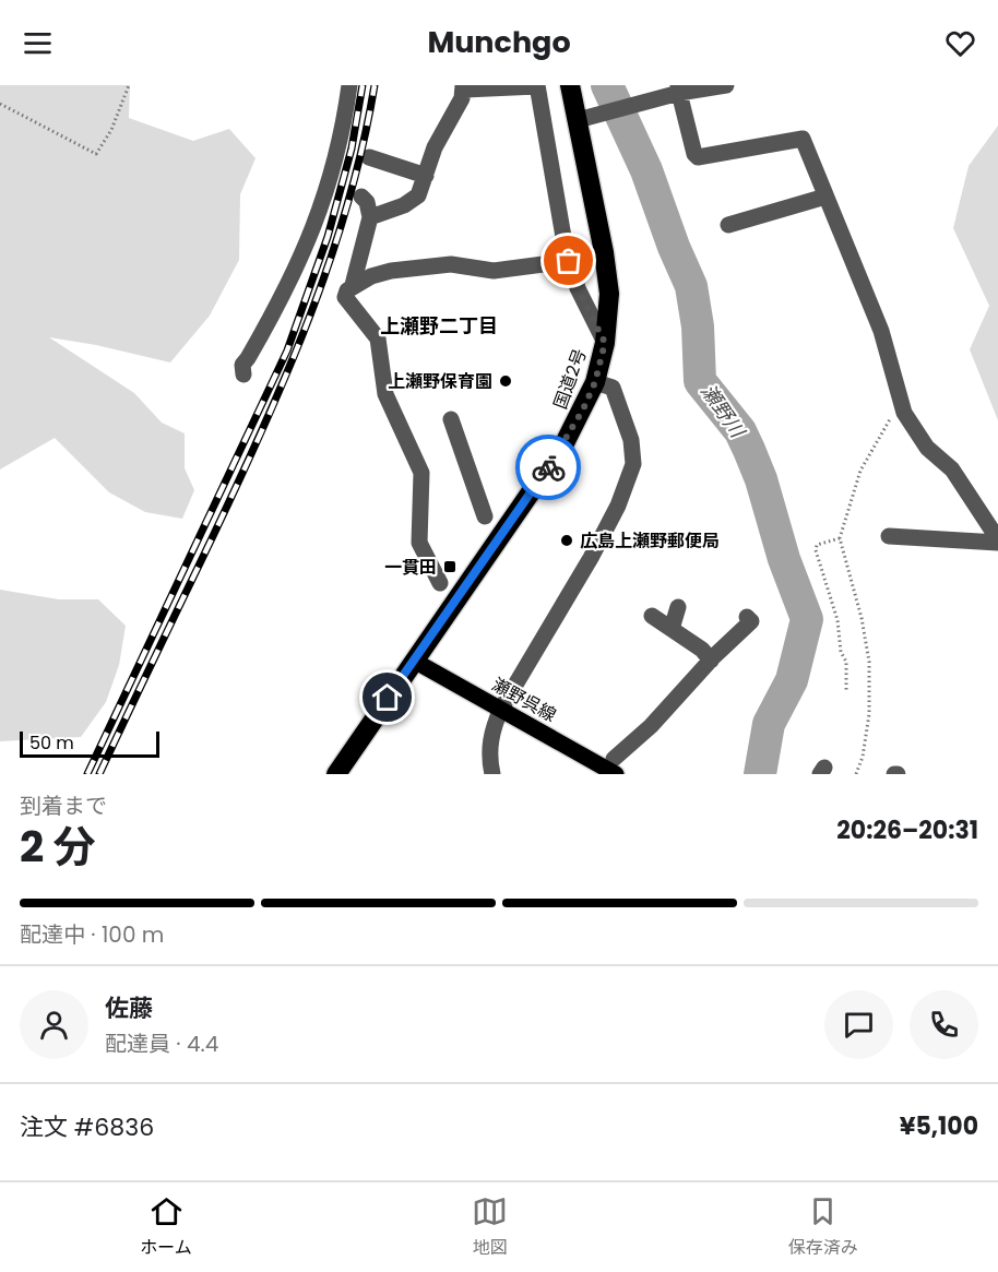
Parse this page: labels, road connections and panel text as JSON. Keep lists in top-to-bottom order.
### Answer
{
  "streets": {
    "highway": ["国道2号"],
    "main road": ["瀬野呉線"]
  },
  "crossings": [
    ["国道2号", "瀬野呉線"]
  ],
  "districts": ["上瀬野二丁目"],
  "water": ["瀬野川"],
  "places": {
    "other": ["上瀬野保育園", "広島上瀬野郵便局"],
    "transit": ["一貫田"]
  },
  "scale_bar": "50 m",
  "page": {
    "header": "Munchgo",
    "scale": "50 m",
    "heading": ["2 分", "到着まで", "20:26–20:31"],
    "panel": [
      "佐藤",
      "配達員 · 4.4",
      "注文 #6836",
      "¥5,100"
    ],
    "bar": "配達中 · 100 m",
    "tabs": ["ホーム", "地図", "保存済み"]
  }
}
